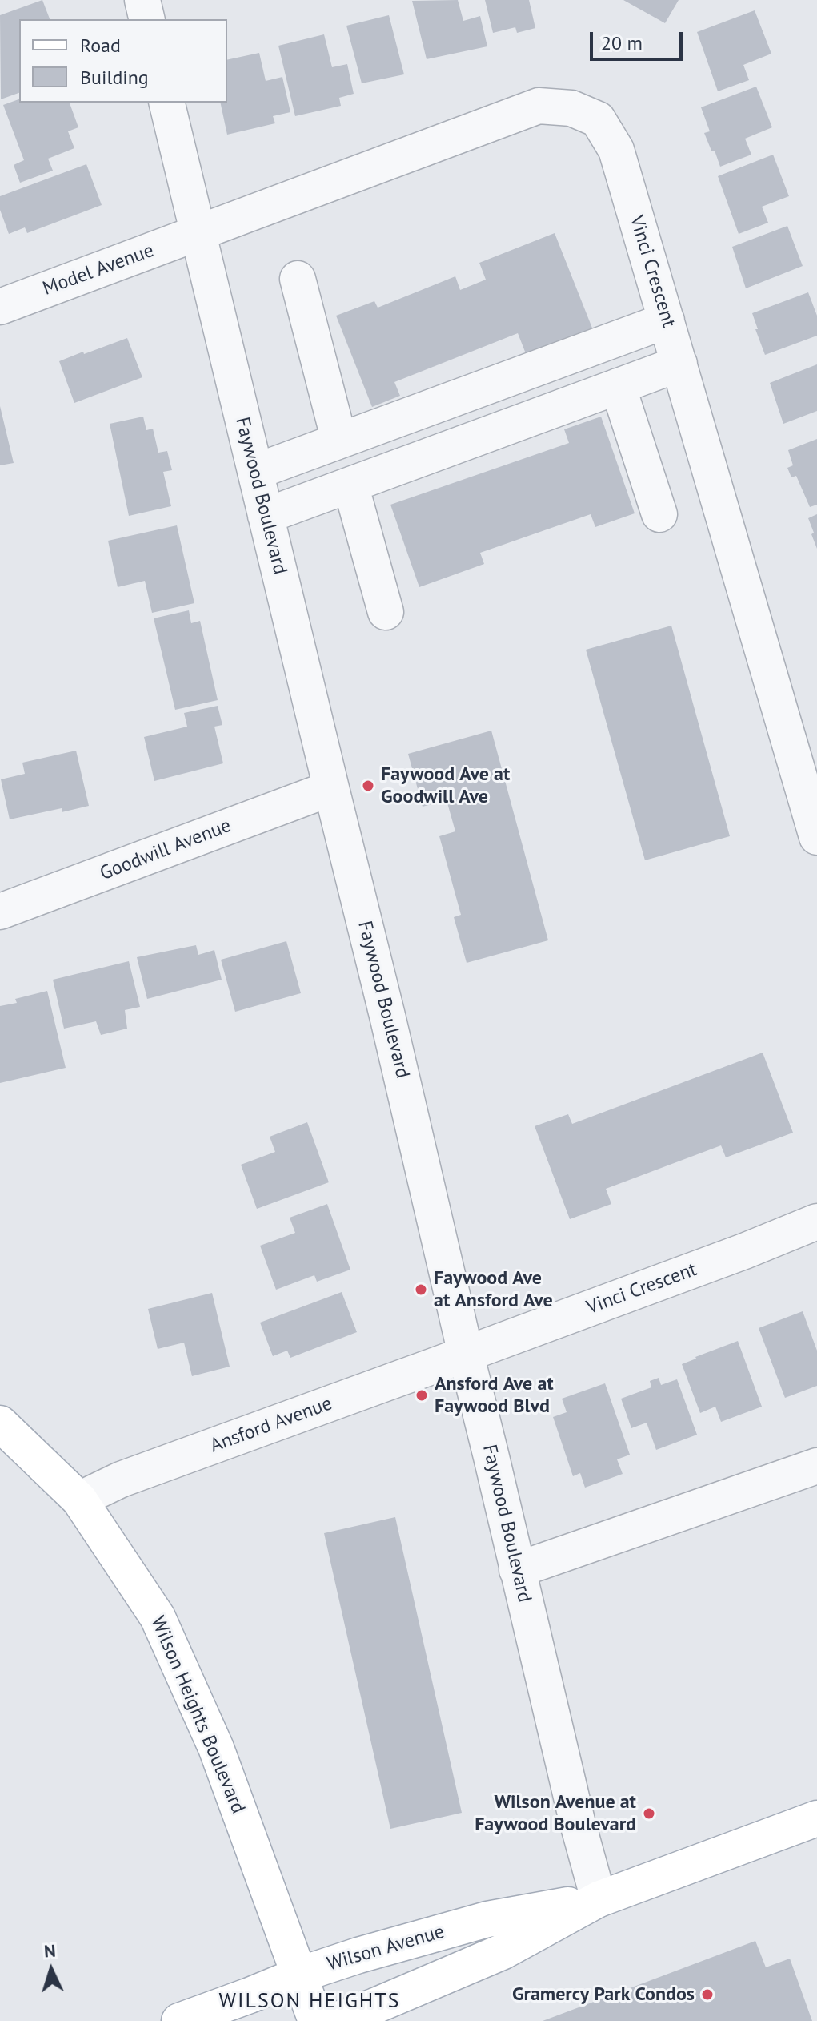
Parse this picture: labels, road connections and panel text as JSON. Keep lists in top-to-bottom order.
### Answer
{
  "streets": {
    "main road": ["Wilson Heights Boulevard", "Wilson Avenue"],
    "street": [
      "Model Avenue",
      "Vinci Crescent",
      "Faywood Boulevard",
      "Goodwill Avenue",
      "Ansford Avenue"
    ]
  },
  "crossings": [
    ["Model Avenue", "Vinci Crescent"],
    ["Model Avenue", "Faywood Boulevard"],
    ["Vinci Crescent", "Faywood Boulevard"],
    ["Vinci Crescent", "Ansford Avenue"],
    ["Faywood Boulevard", "Goodwill Avenue"],
    ["Faywood Boulevard", "Ansford Avenue"],
    ["Faywood Boulevard", "Wilson Avenue"],
    ["Ansford Avenue", "Wilson Heights Boulevard"],
    ["Wilson Heights Boulevard", "Wilson Avenue"]
  ],
  "districts": ["WILSON HEIGHTS"],
  "places": [
    "Faywood Ave at Goodwill Ave",
    "Faywood Ave at Ansford Ave",
    "Ansford Ave at Faywood Blvd",
    "Wilson Avenue at Faywood Boulevard",
    "Gramercy Park Condos"
  ],
  "legend": ["Road", "Building"],
  "scale_bar": "20 m",
  "north": "top"
}
